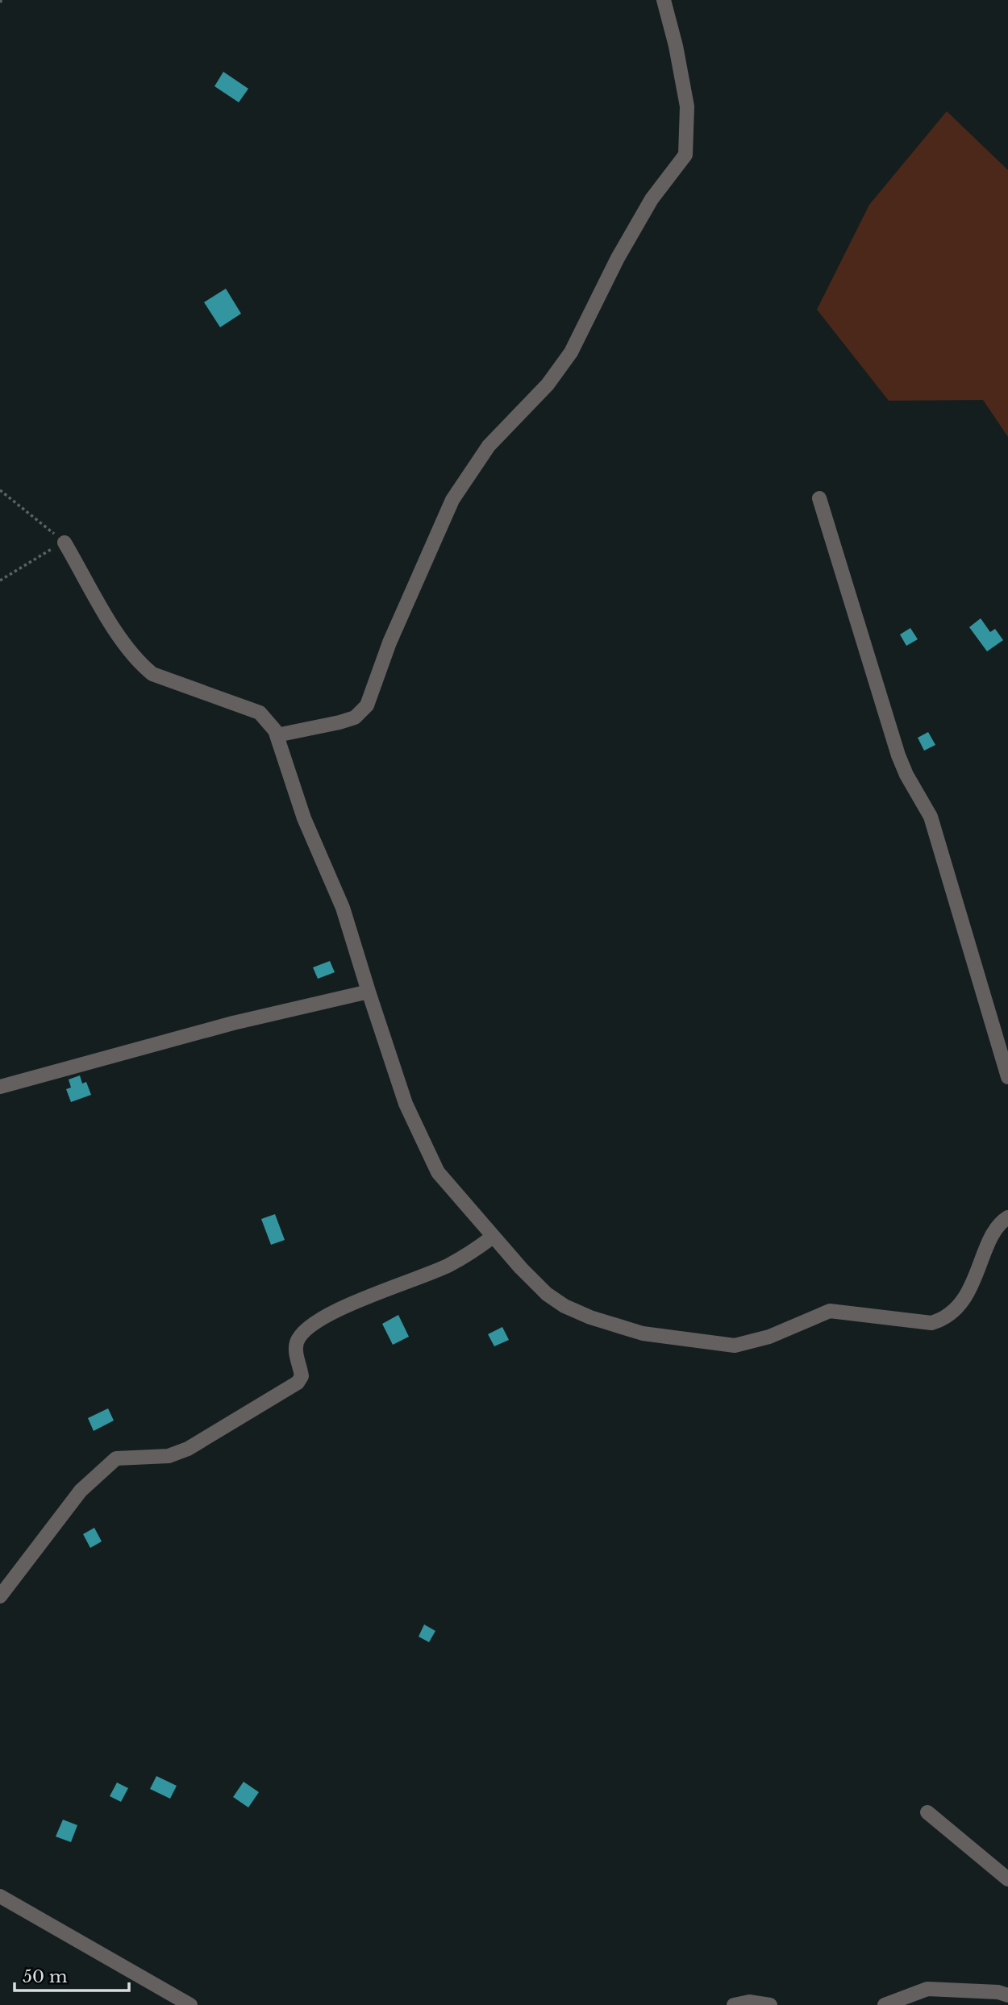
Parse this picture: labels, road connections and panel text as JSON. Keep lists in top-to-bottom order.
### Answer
{
  "scale_bar": "50 m"
}
